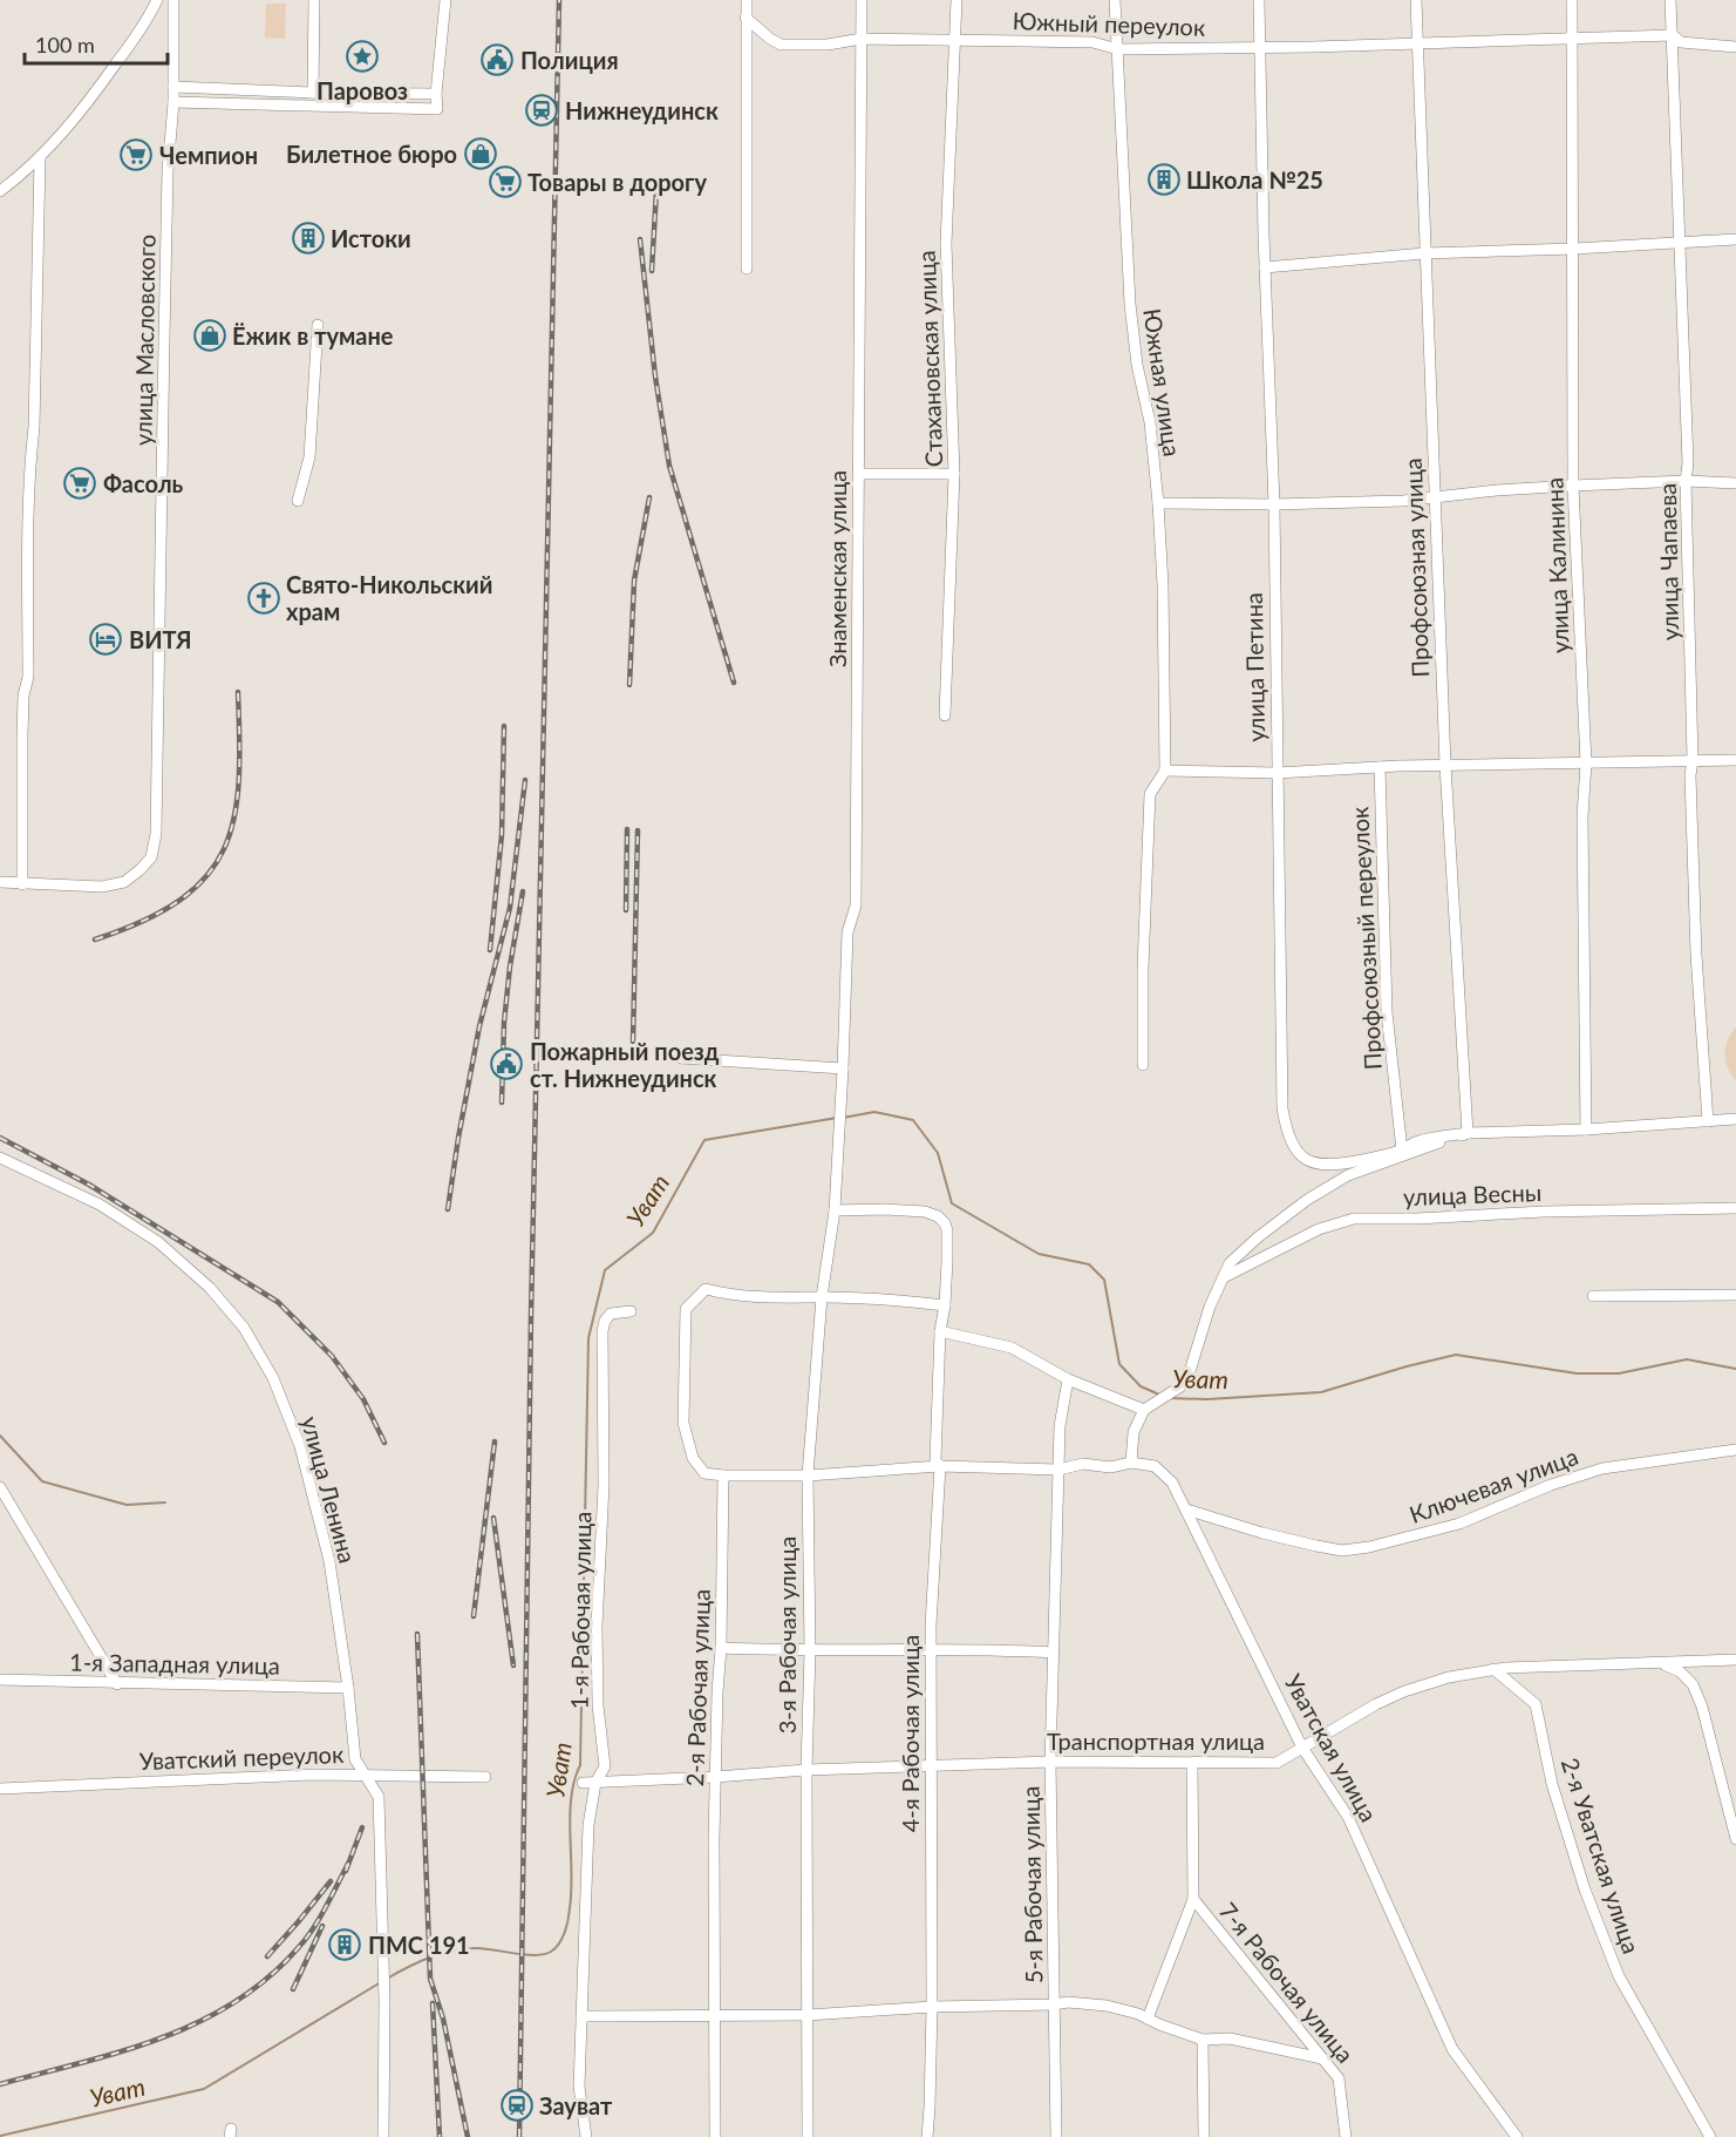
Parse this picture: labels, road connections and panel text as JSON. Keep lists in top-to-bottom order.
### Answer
{
  "streets": {
    "street": [
      "Южный переулок",
      "улица Масловского",
      "Стахановская улица",
      "Южная улица",
      "улица Чапаева",
      "улица Калинина",
      "Профсоюзная улица",
      "Знаменская улица",
      "улица Петина",
      "Профсоюзный переулок",
      "улица Весны",
      "Ключевая улица",
      "улица Ленина",
      "1-я Рабочая улица",
      "3-я Рабочая улица",
      "1-я Западная улица",
      "2-я Рабочая улица",
      "4-я Рабочая улица",
      "Транспортная улица",
      "Уватская улица",
      "Уватский переулок",
      "2-я Уватская улица",
      "5-я Рабочая улица",
      "7-я Рабочая улица"
    ]
  },
  "crossings": [
    ["Южный переулок", "Стахановская улица"],
    ["Южный переулок", "Южная улица"],
    ["Южный переулок", "улица Чапаева"],
    ["Южный переулок", "улица Калинина"],
    ["Южный переулок", "Профсоюзная улица"],
    ["Южный переулок", "Знаменская улица"],
    ["Южный переулок", "улица Петина"],
    ["Профсоюзная улица", "улица Петина"],
    ["Знаменская улица", "3-я Рабочая улица"],
    ["улица Петина", "Профсоюзный переулок"],
    ["Ключевая улица", "Уватская улица"],
    ["улица Ленина", "1-я Западная улица"],
    ["улица Ленина", "Уватский переулок"],
    ["1-я Рабочая улица", "Транспортная улица"],
    ["3-я Рабочая улица", "4-я Рабочая улица"],
    ["3-я Рабочая улица", "Транспортная улица"],
    ["3-я Рабочая улица", "Уватская улица"],
    ["2-я Рабочая улица", "Транспортная улица"],
    ["2-я Рабочая улица", "Уватская улица"],
    ["4-я Рабочая улица", "Транспортная улица"],
    ["4-я Рабочая улица", "Уватская улица"],
    ["Транспортная улица", "Уватская улица"],
    ["Транспортная улица", "2-я Уватская улица"],
    ["Транспортная улица", "5-я Рабочая улица"],
    ["Уватская улица", "5-я Рабочая улица"]
  ],
  "water": ["Уват"],
  "places": {
    "place": ["Паровоз"],
    "public building": ["Полиция", "Пожарный поезд ст. Нижнеудинск"],
    "station": ["Нижнеудинск", "Зауват"],
    "shop": ["Билетное бюро", "Ёжик в тумане"],
    "supermarket": ["Чемпион", "Товары в дорогу", "Фасоль"],
    "building": ["Школа №25", "Истоки", "ПМС 191"],
    "church": ["Свято-Никольский храм"],
    "hotel": ["ВИТЯ"]
  },
  "scale_bar": "100 m"
}
